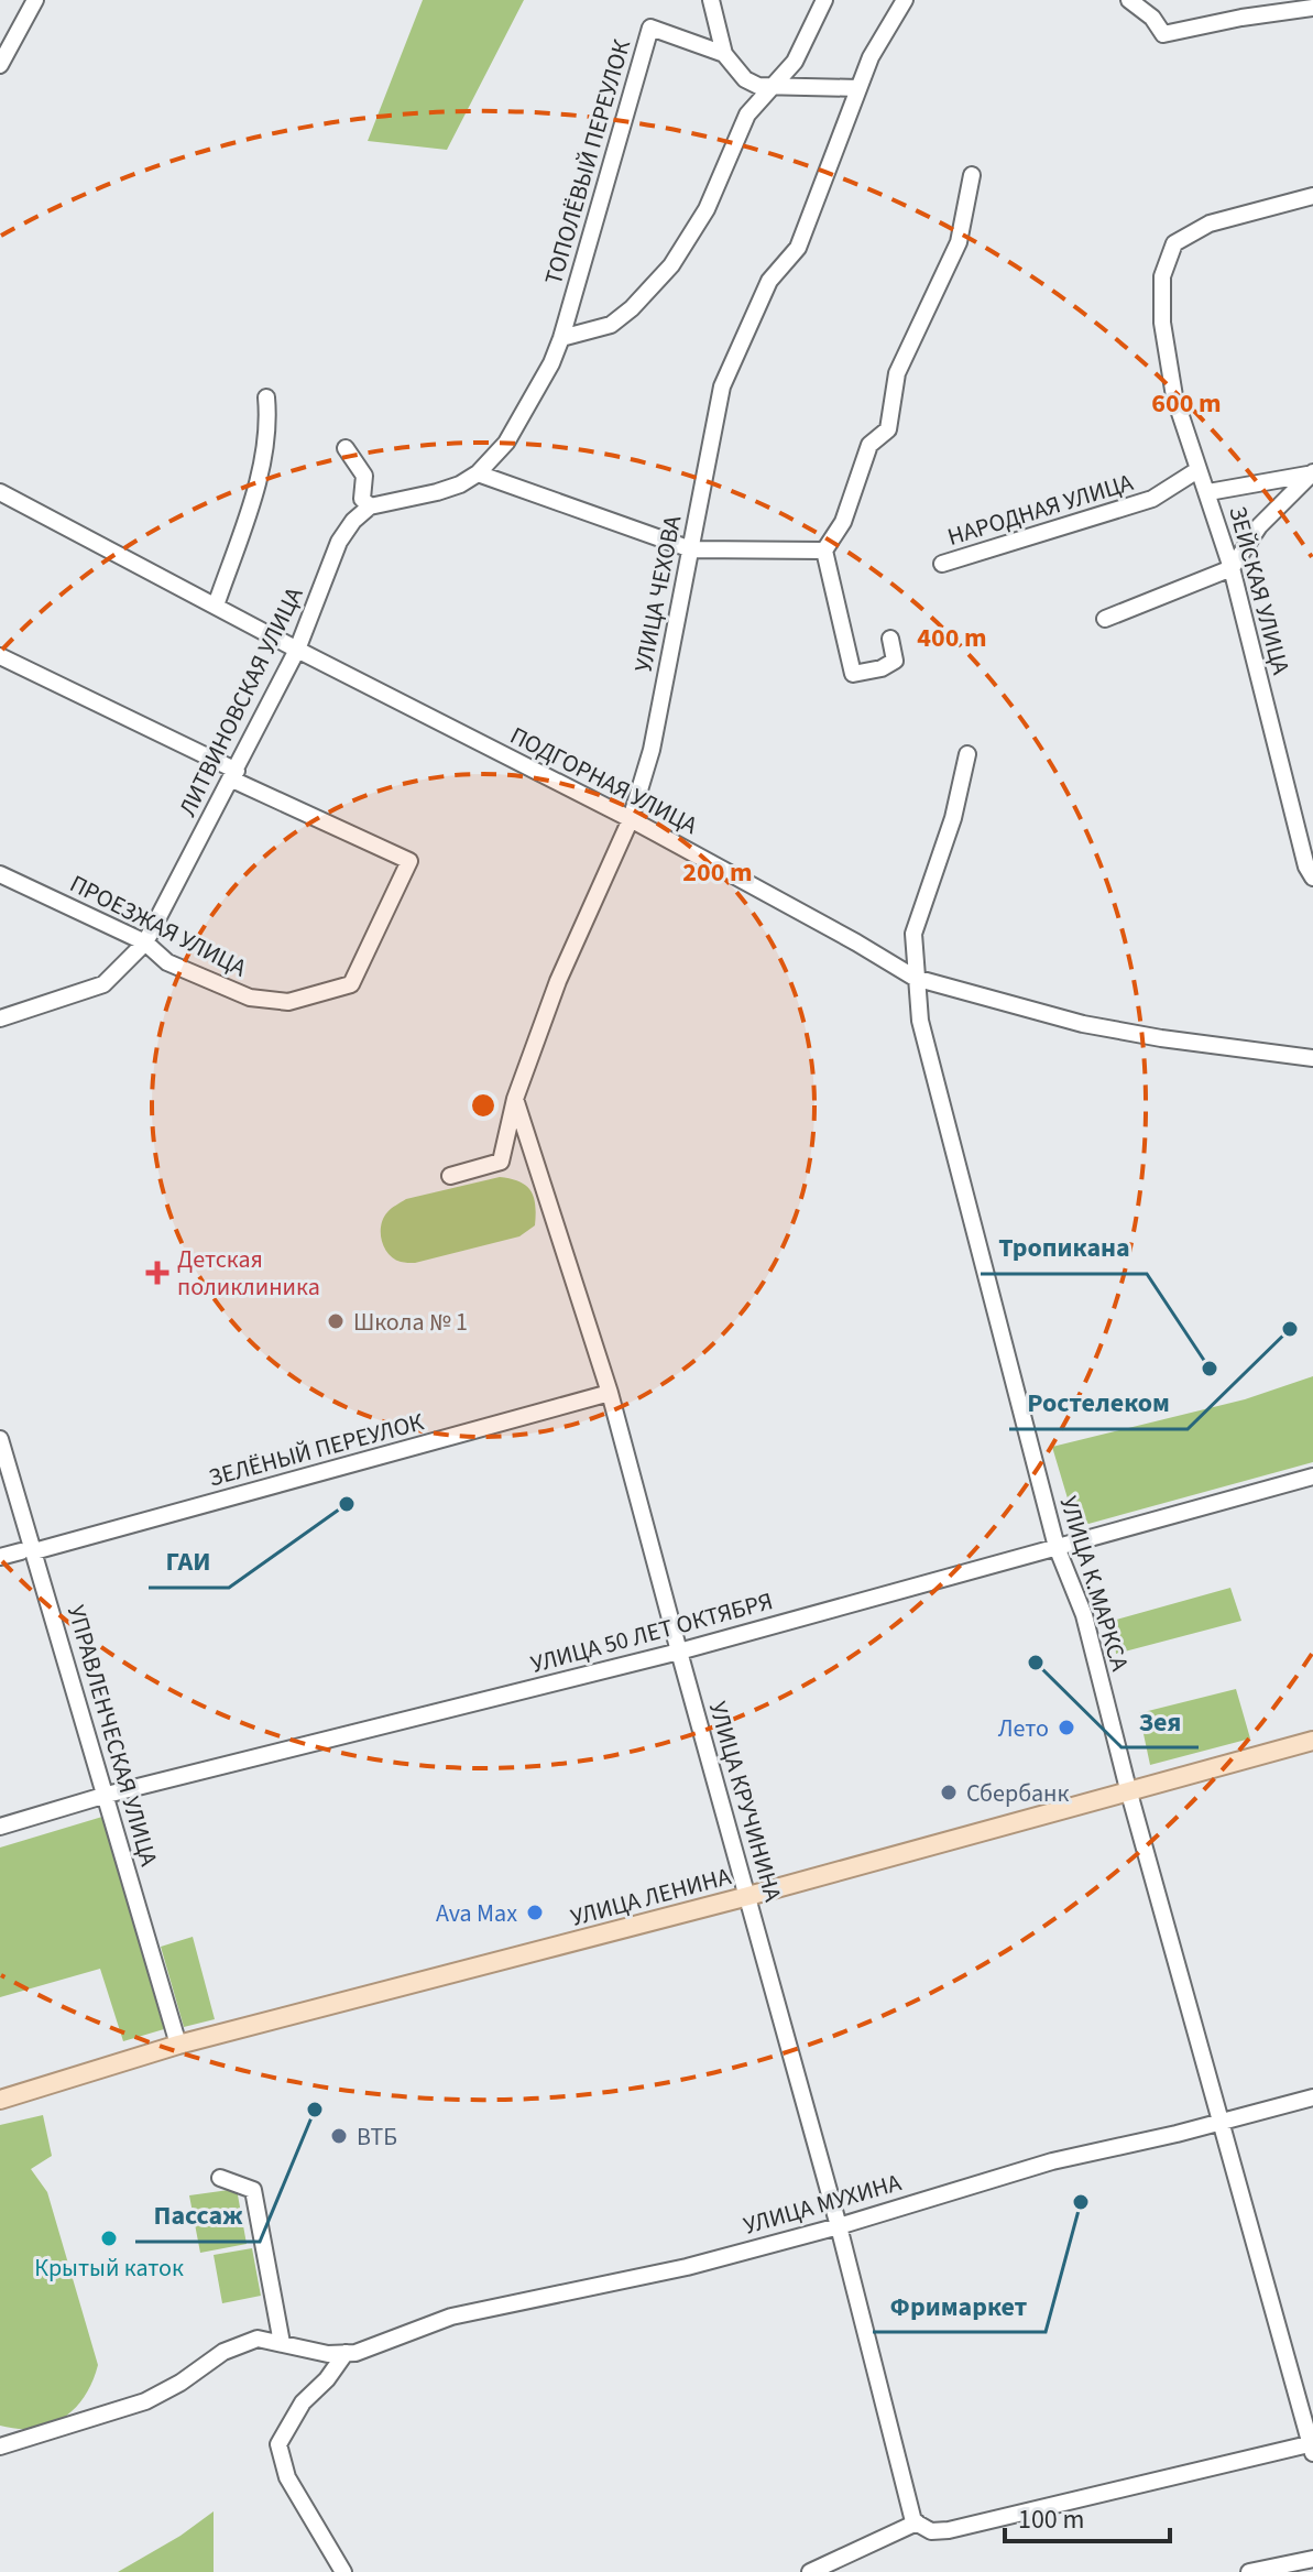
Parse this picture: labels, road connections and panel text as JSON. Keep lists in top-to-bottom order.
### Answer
{
  "streets": {
    "main road": ["УЛИЦА ЛЕНИНА"],
    "street": [
      "ТОПОЛЁВЫЙ ПЕРЕУЛОК",
      "НАРОДНАЯ УЛИЦА",
      "ЗЕЙСКАЯ УЛИЦА",
      "УЛИЦА ЧЕХОВА",
      "ЛИТВИНОВСКАЯ УЛИЦА",
      "ПОДГОРНАЯ УЛИЦА",
      "ПРОЕЗЖАЯ УЛИЦА",
      "ЗЕЛЁНЫЙ ПЕРЕУЛОК",
      "УЛИЦА К.МАРКСА",
      "УЛИЦА 50 ЛЕТ ОКТЯБРЯ",
      "УПРАВЛЕНЧЕСКАЯ УЛИЦА",
      "УЛИЦА КРУЧИНИНА",
      "УЛИЦА МУХИНА"
    ]
  },
  "crossings": [
    ["НАРОДНАЯ УЛИЦА", "ЗЕЙСКАЯ УЛИЦА"],
    ["УЛИЦА ЧЕХОВА", "ПОДГОРНАЯ УЛИЦА"],
    ["УЛИЦА ЧЕХОВА", "УЛИЦА КРУЧИНИНА"],
    ["ЛИТВИНОВСКАЯ УЛИЦА", "ПОДГОРНАЯ УЛИЦА"],
    ["ЛИТВИНОВСКАЯ УЛИЦА", "ПРОЕЗЖАЯ УЛИЦА"],
    ["ПОДГОРНАЯ УЛИЦА", "УЛИЦА К.МАРКСА"],
    ["ЗЕЛЁНЫЙ ПЕРЕУЛОК", "УПРАВЛЕНЧЕСКАЯ УЛИЦА"],
    ["ЗЕЛЁНЫЙ ПЕРЕУЛОК", "УЛИЦА КРУЧИНИНА"],
    ["УЛИЦА К.МАРКСА", "УЛИЦА 50 ЛЕТ ОКТЯБРЯ"],
    ["УЛИЦА К.МАРКСА", "УЛИЦА ЛЕНИНА"],
    ["УЛИЦА К.МАРКСА", "УЛИЦА МУХИНА"],
    ["УЛИЦА 50 ЛЕТ ОКТЯБРЯ", "УПРАВЛЕНЧЕСКАЯ УЛИЦА"],
    ["УЛИЦА 50 ЛЕТ ОКТЯБРЯ", "УЛИЦА КРУЧИНИНА"],
    ["УПРАВЛЕНЧЕСКАЯ УЛИЦА", "УЛИЦА ЛЕНИНА"],
    ["УЛИЦА КРУЧИНИНА", "УЛИЦА ЛЕНИНА"],
    ["УЛИЦА КРУЧИНИНА", "УЛИЦА МУХИНА"]
  ],
  "places": {
    "health": ["Детская поликлиника"],
    "other": [
      "Школа № 1",
      "Ростелеком",
      "Тропикана",
      "ГАИ",
      "Зея",
      "Лето",
      "Сбербанк",
      "Ava Max",
      "Пассаж",
      "ВТБ",
      "Фримаркет",
      "Крытый каток"
    ]
  },
  "scale_bar": "100 m",
  "rings": ["600 m", "400 m", "200 m"]
}
